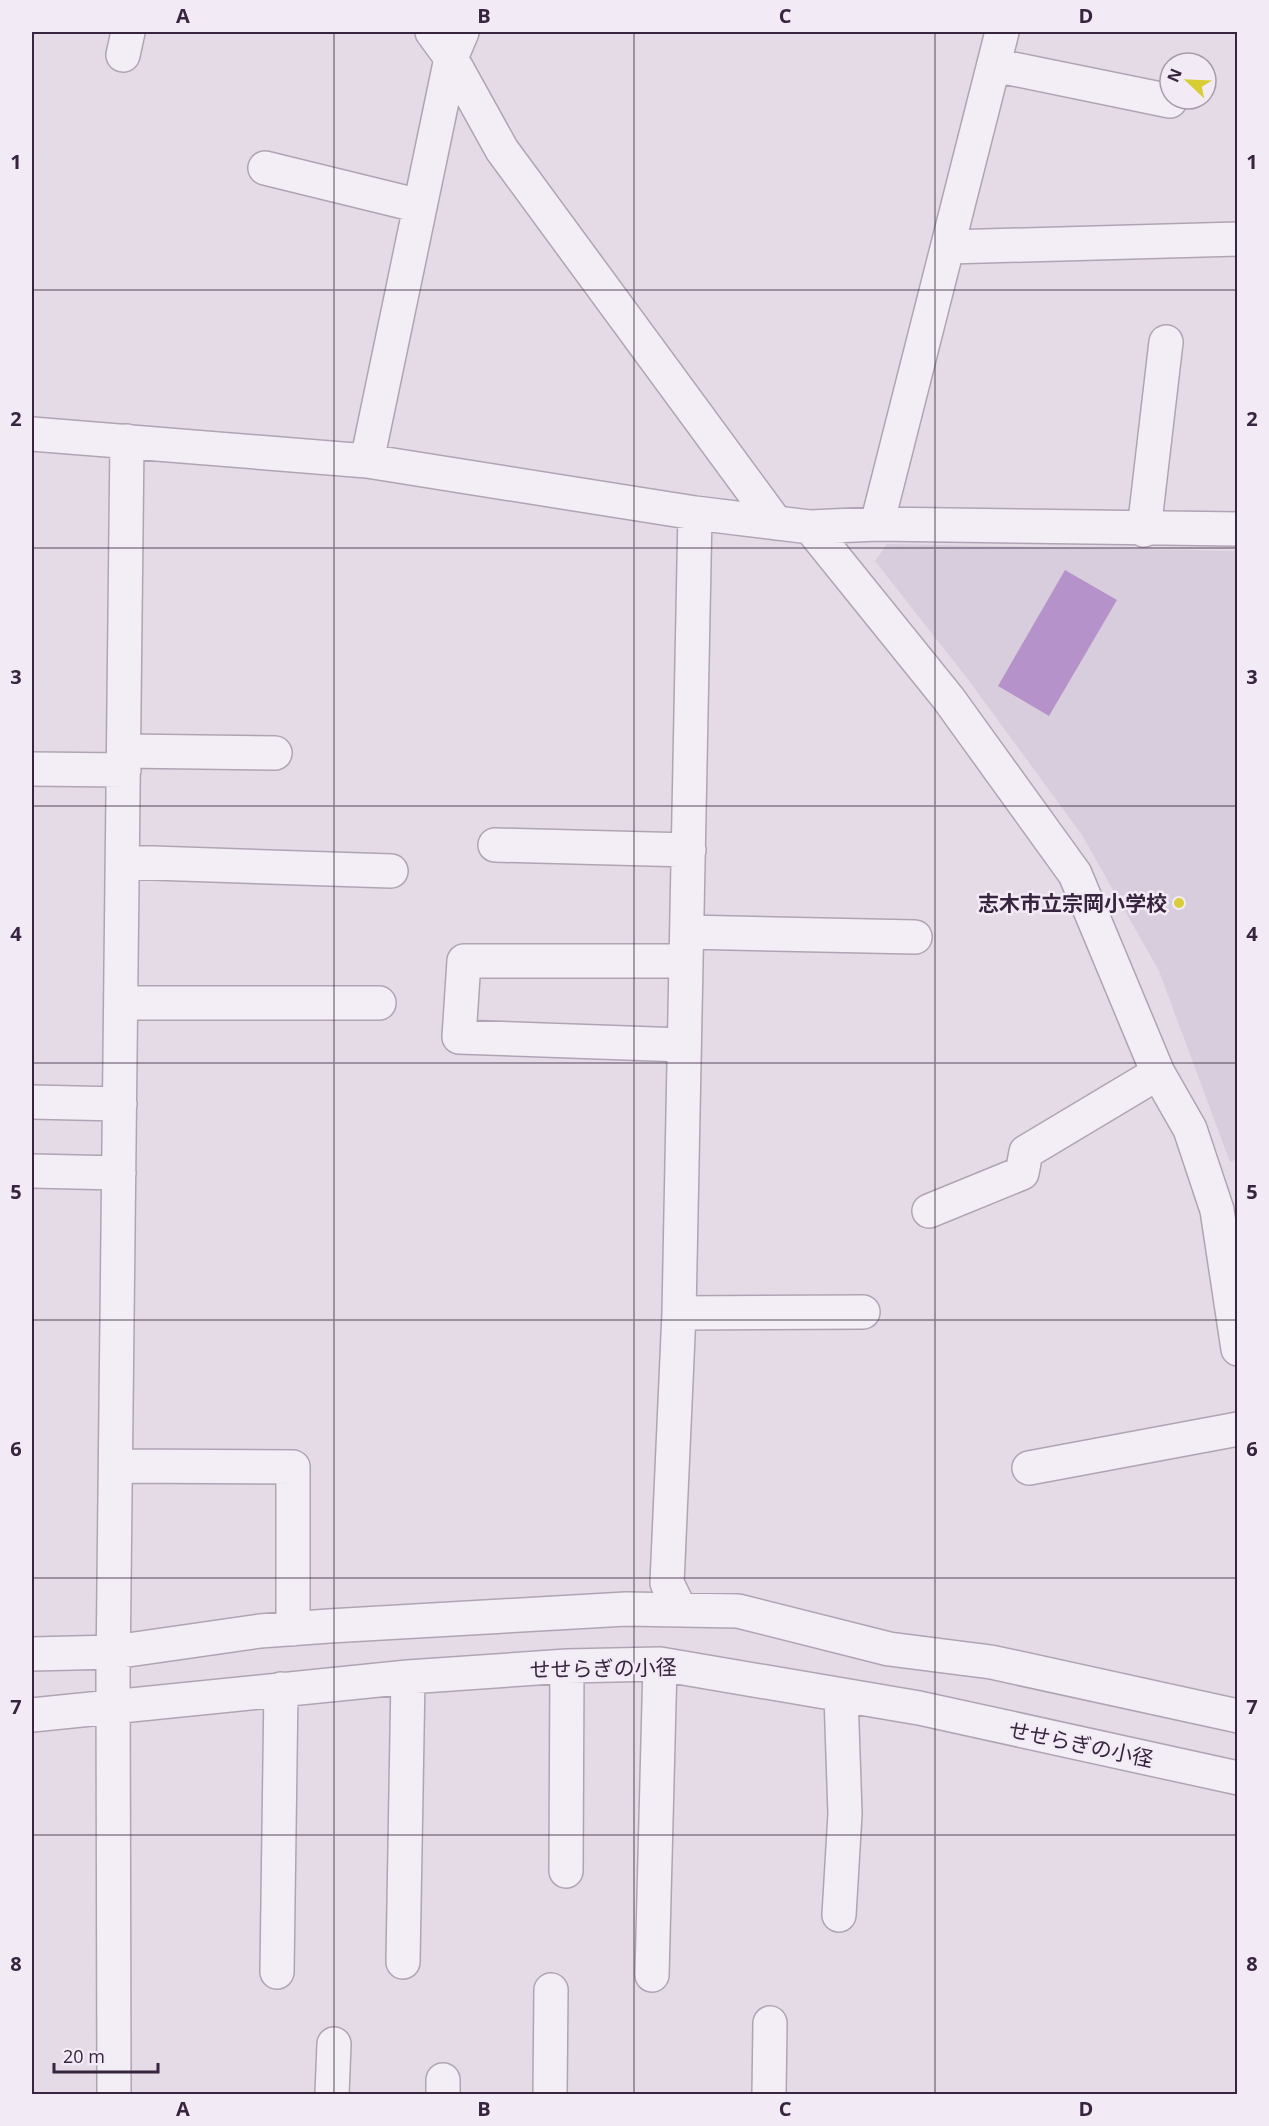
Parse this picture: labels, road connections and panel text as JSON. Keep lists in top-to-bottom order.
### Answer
{
  "streets": {
    "street": ["せせらぎの小径"]
  },
  "places": ["志木市立宗岡小学校"],
  "scale_bar": "20 m",
  "north": "top left",
  "grid": {
    "columns": [
      "A",
      "B",
      "C",
      "D"
    ],
    "rows": [
      "1",
      "2",
      "3",
      "4",
      "5",
      "6",
      "7",
      "8"
    ]
  }
}
